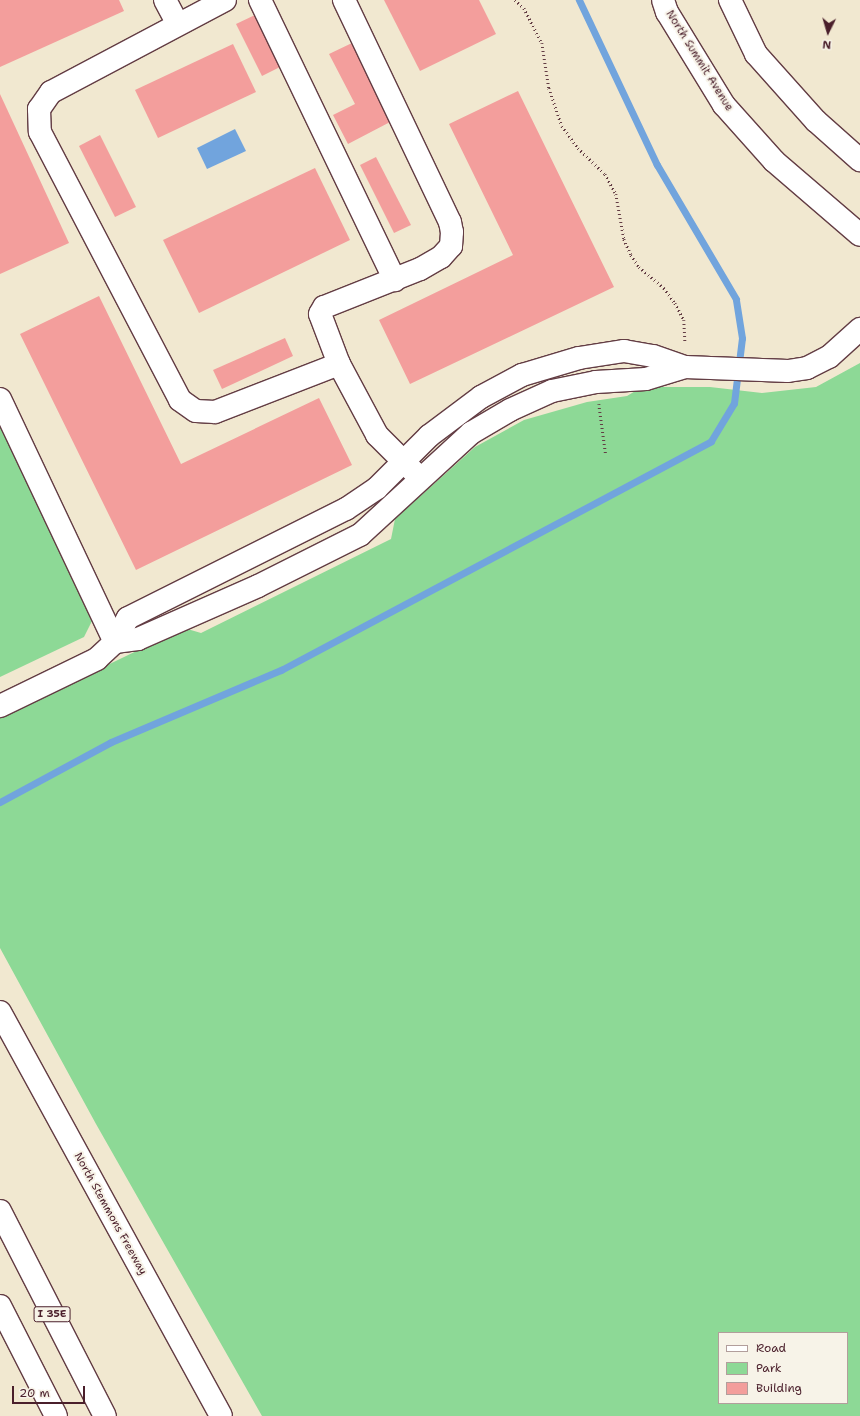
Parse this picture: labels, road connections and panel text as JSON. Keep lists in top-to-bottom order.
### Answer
{
  "streets": {
    "main road": ["North Summit Avenue", "North Stemmons Freeway", "I 35E"]
  },
  "legend": ["Road", "Park", "Building"],
  "scale_bar": "20 m",
  "north": "bottom"
}
